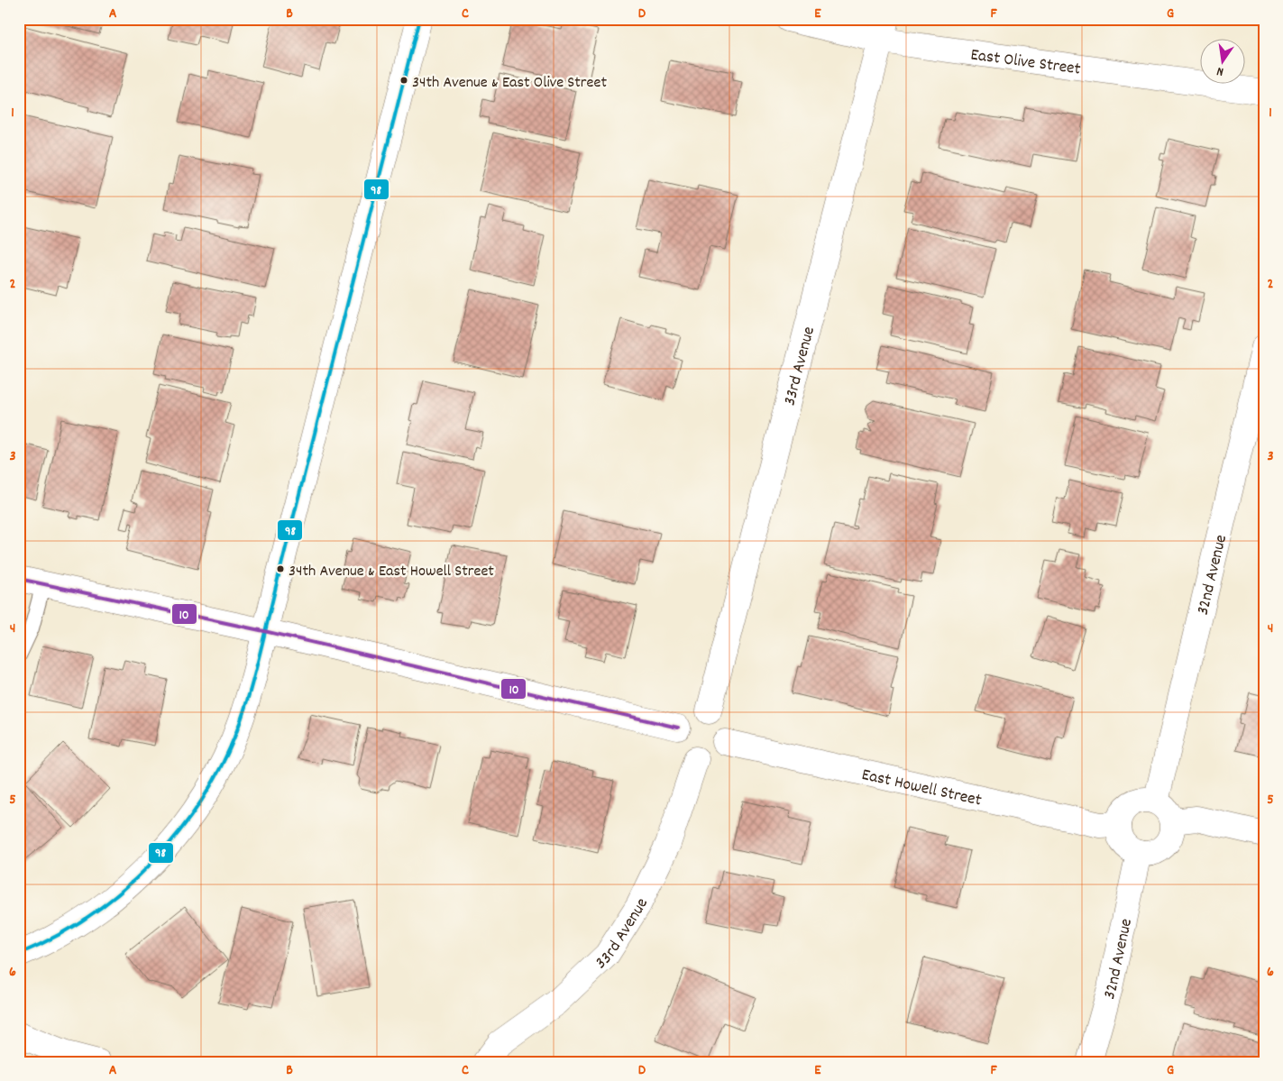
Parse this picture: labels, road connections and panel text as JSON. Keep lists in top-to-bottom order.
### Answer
{
  "streets": {
    "street": [
      "East Olive Street",
      "33rd Avenue",
      "32nd Avenue",
      "East Howell Street"
    ]
  },
  "crossings": [
    ["East Olive Street", "33rd Avenue"],
    ["33rd Avenue", "East Howell Street"],
    ["32nd Avenue", "East Howell Street"]
  ],
  "places": ["34th Avenue & East Olive Street", "34th Avenue & East Howell Street"],
  "lines": ["transit line 98", "transit line 10"],
  "north": "bottom",
  "grid": {
    "columns": [
      "A",
      "B",
      "C",
      "D",
      "E",
      "F",
      "G"
    ],
    "rows": [
      "1",
      "2",
      "3",
      "4",
      "5",
      "6"
    ]
  }
}
